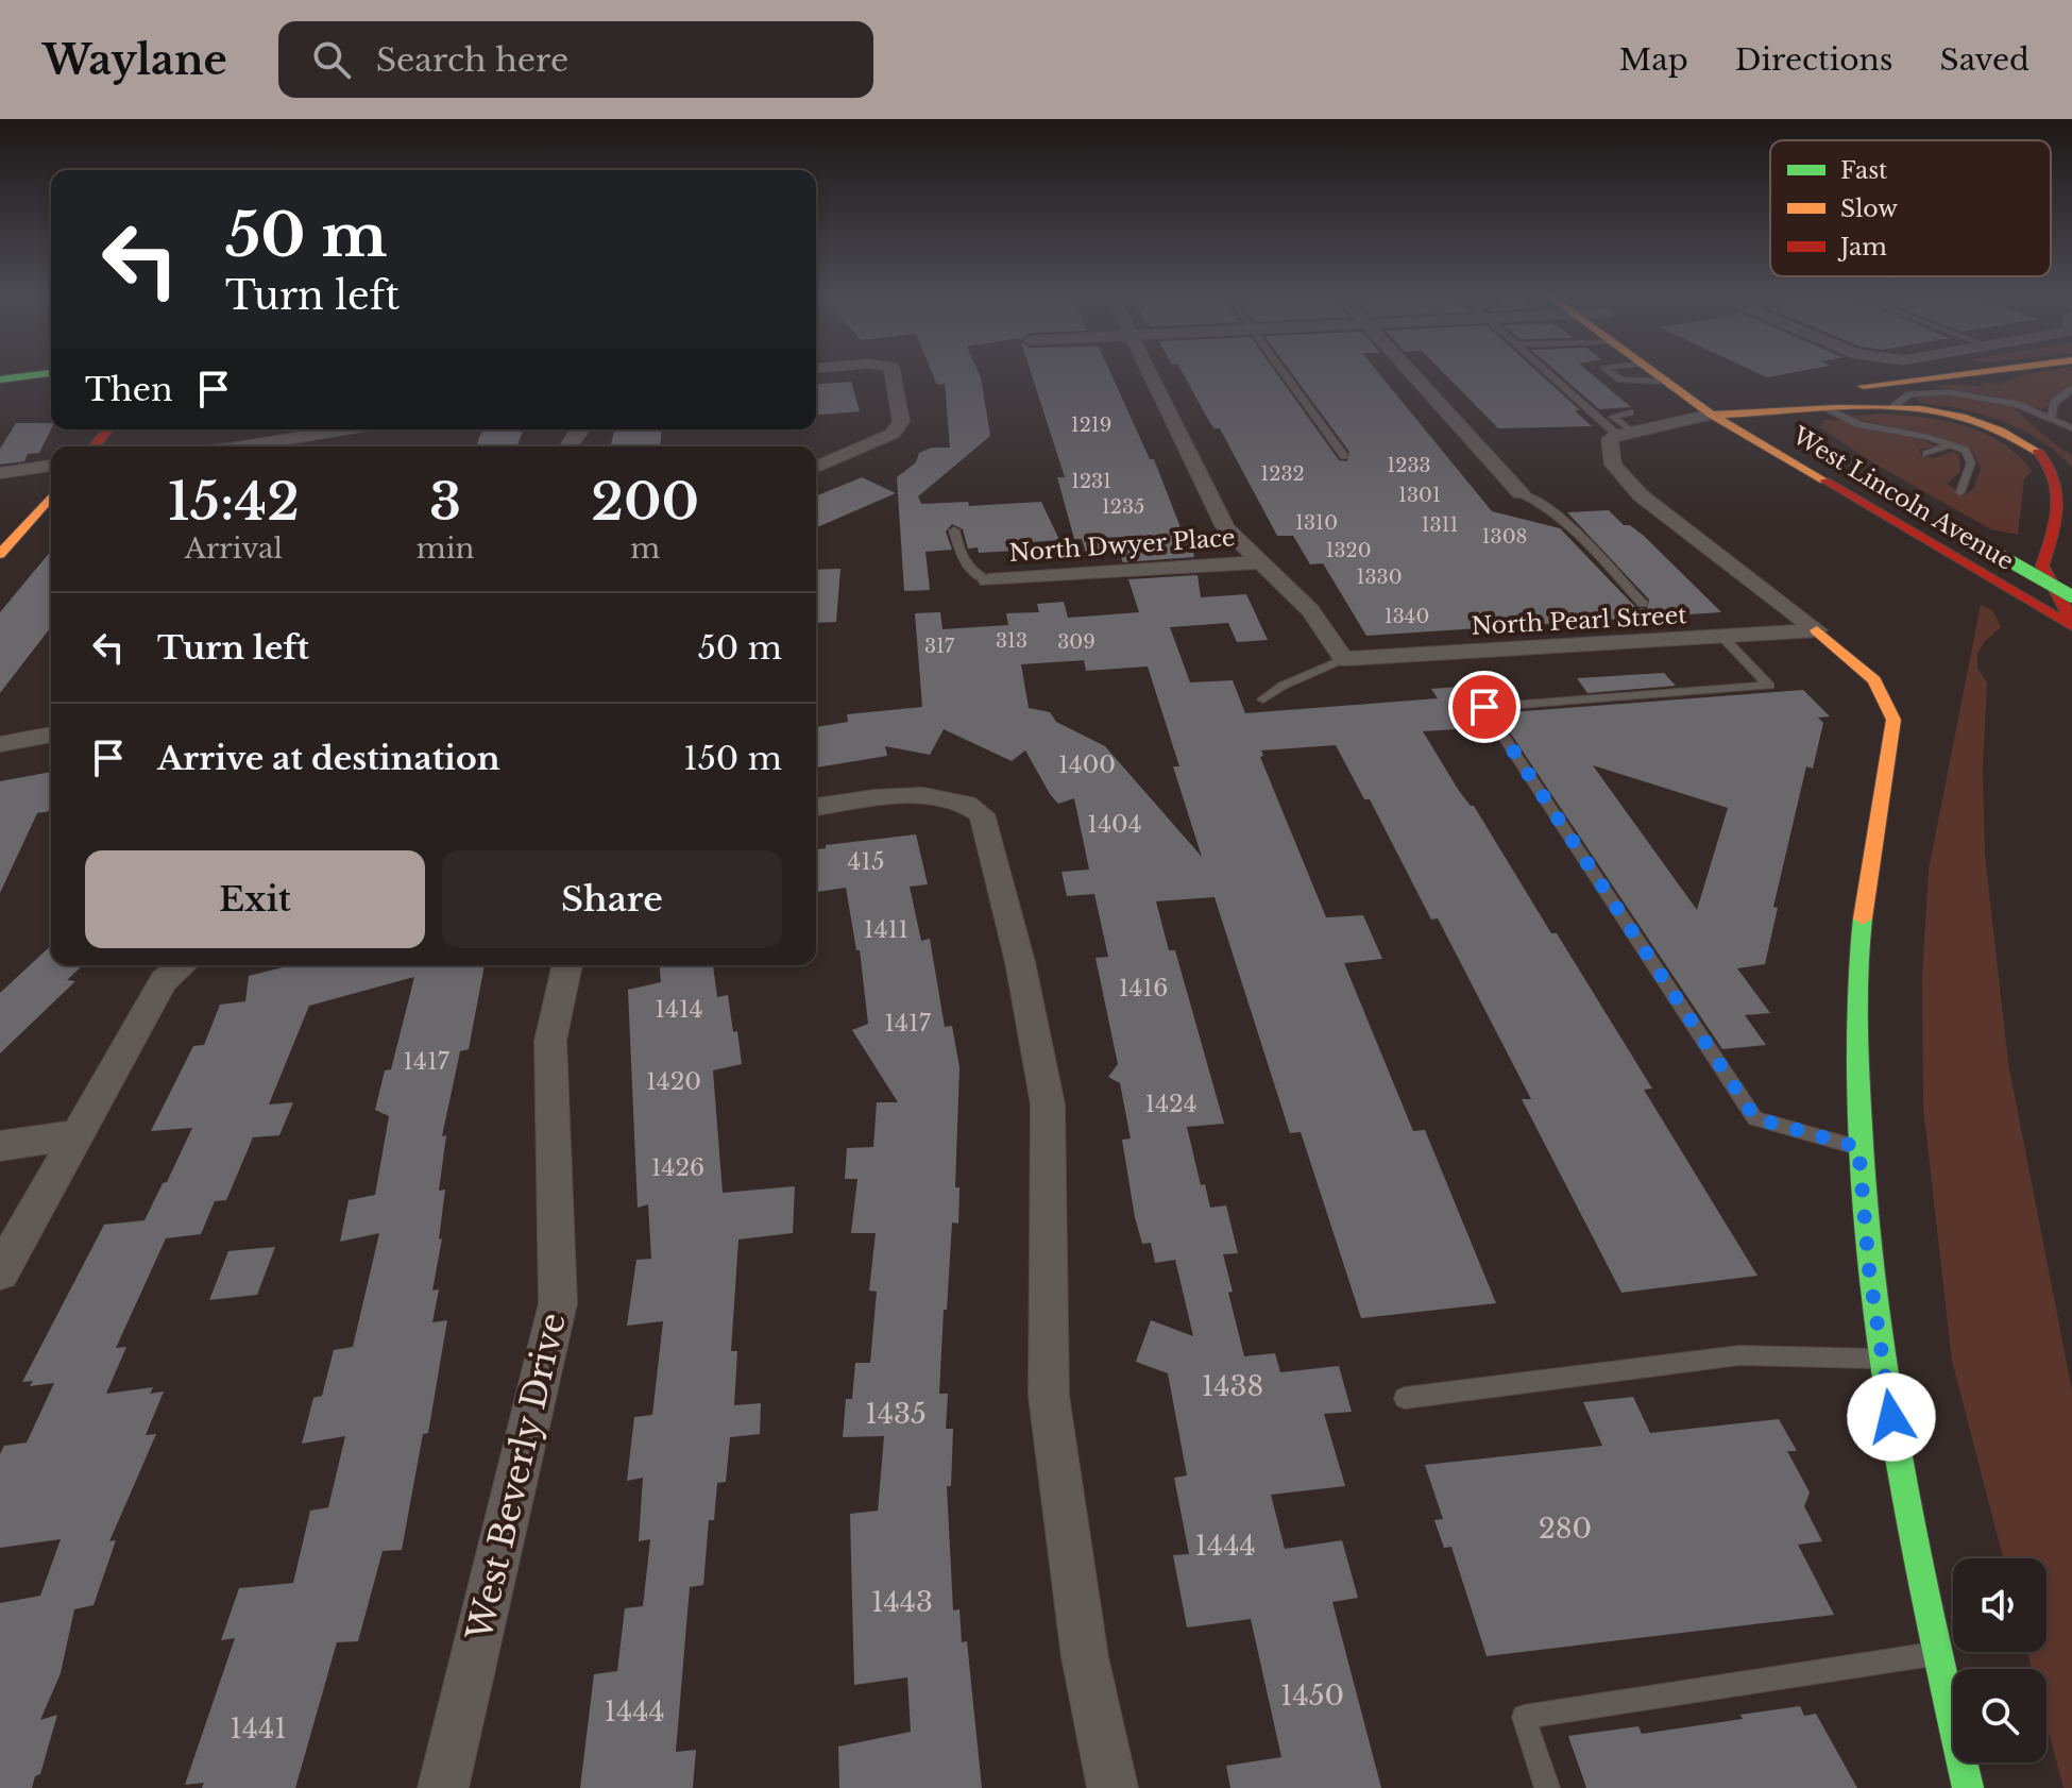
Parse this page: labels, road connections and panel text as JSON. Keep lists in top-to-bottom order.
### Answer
{
  "streets": {
    "main road": ["West Lincoln Avenue"],
    "street": ["North Dwyer Place", "North Pearl Street", "West Beverly Drive"]
  },
  "house_numbers": [
    "1219",
    "1233",
    "1232",
    "1231",
    "1301",
    "1235",
    "1310",
    "1311",
    "1308",
    "1320",
    "1330",
    "1340",
    "313",
    "309",
    "317",
    "1400",
    "1404",
    "415",
    "1411",
    "1416",
    "1414",
    "1417",
    "1417",
    "1420",
    "1424",
    "1426",
    "1438",
    "1435",
    "280",
    "1444",
    "1443",
    "1450",
    "1444",
    "1441"
  ],
  "legend": ["Fast", "Slow", "Jam"],
  "page": {
    "header": "Waylane",
    "search": "Search here",
    "nav": ["Map", "Directions", "Saved"],
    "turn": ["50 m", "Turn left"],
    "then": "Then",
    "eta": [
      "15:42",
      "Arrival",
      "3",
      "min",
      "200",
      "m"
    ],
    "list": [
      {
        "name": "Turn left",
        "value": "50 m"
      },
      {
        "name": "Arrive at destination",
        "value": "150 m"
      }
    ],
    "buttons": ["Exit", "Share"]
  }
}
